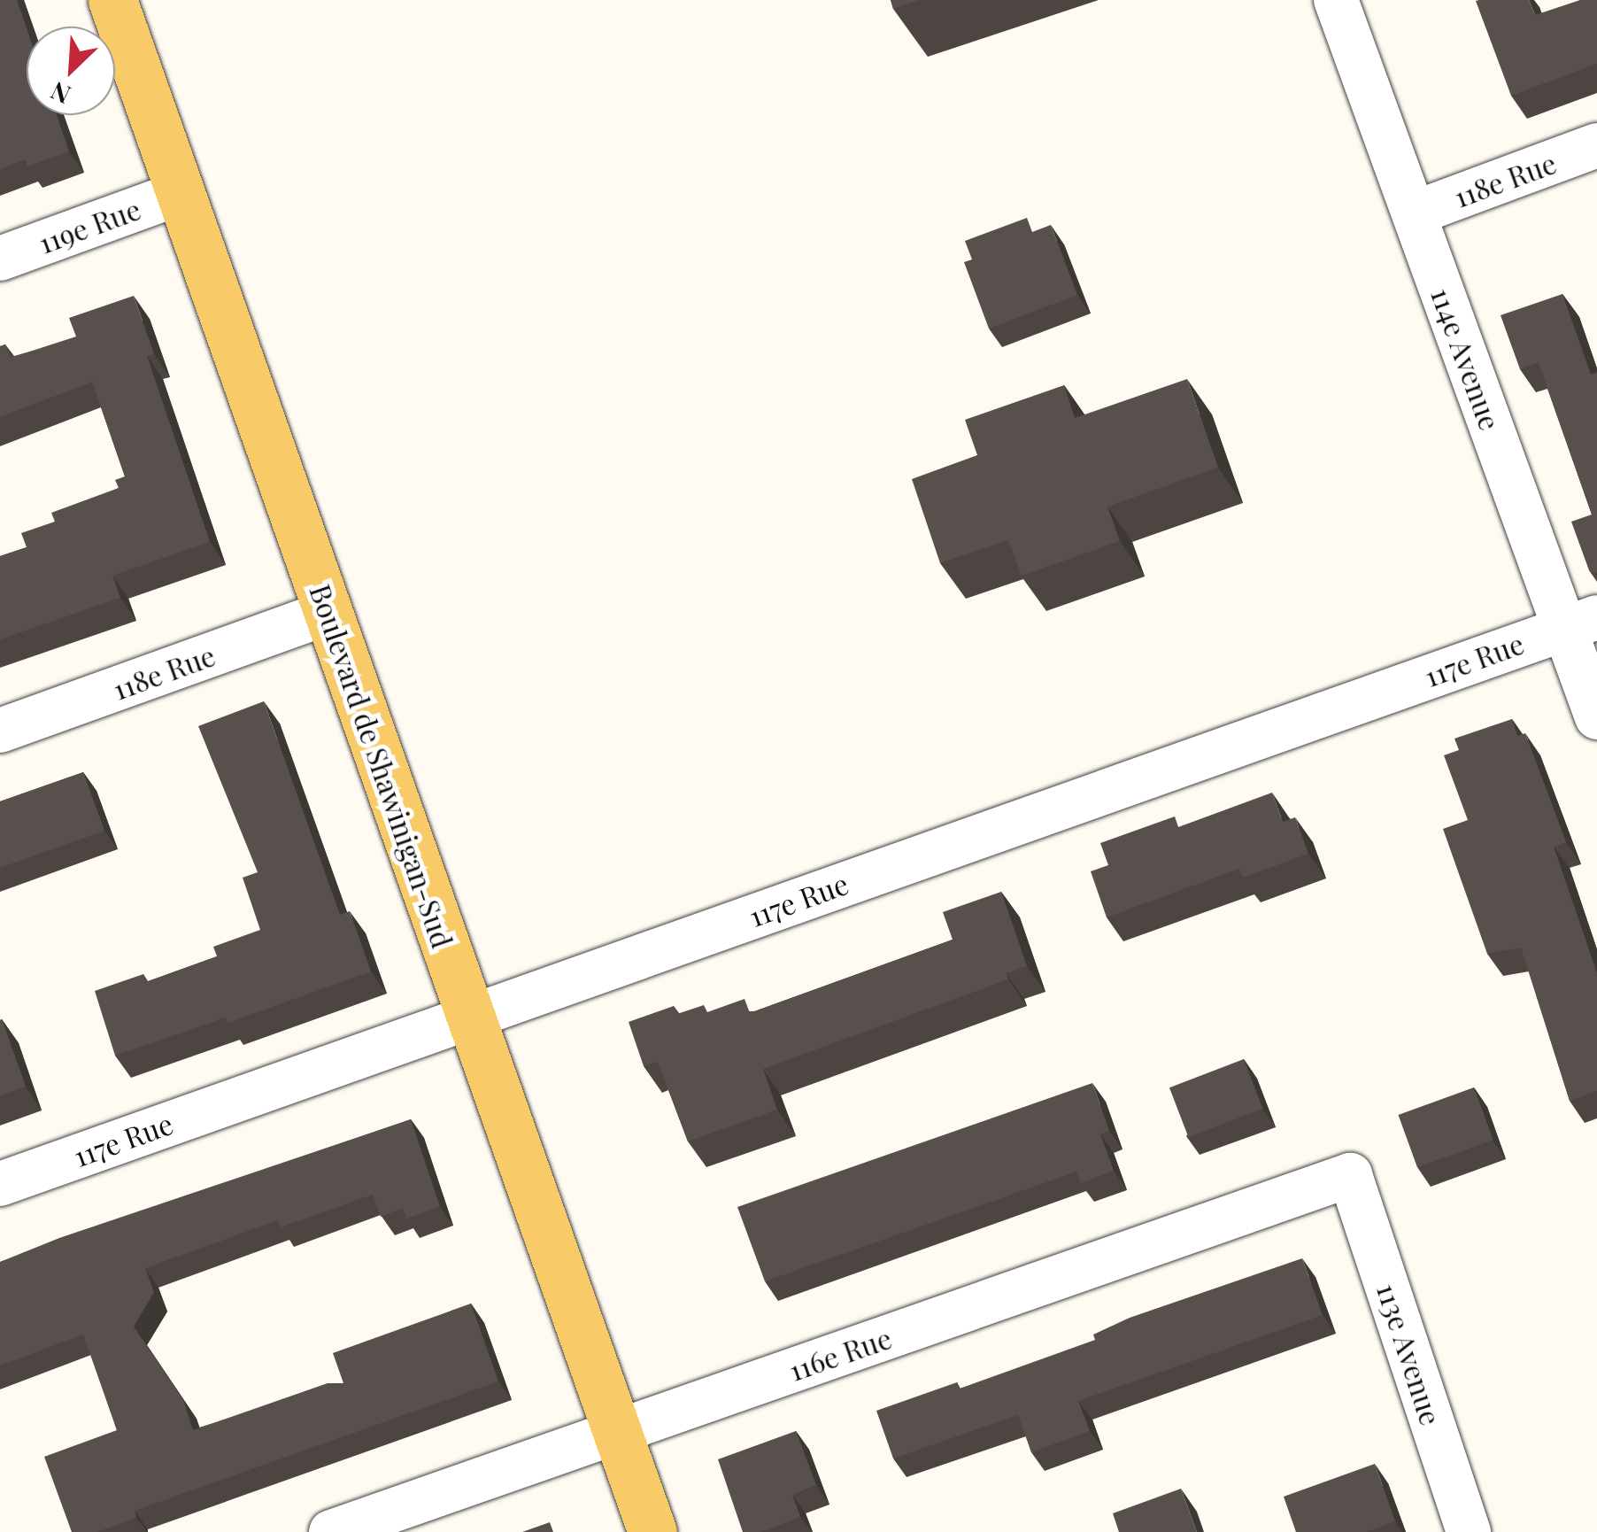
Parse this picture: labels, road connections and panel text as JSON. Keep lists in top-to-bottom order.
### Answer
{
  "streets": {
    "main road": ["Boulevard de Shawinigan-Sud"],
    "street": [
      "118e Rue",
      "119e Rue",
      "114e Avenue",
      "117e Rue",
      "116e Rue",
      "113e Avenue"
    ]
  },
  "crossings": [
    ["118e Rue", "114e Avenue"],
    ["118e Rue", "Boulevard de Shawinigan-Sud"],
    ["119e Rue", "Boulevard de Shawinigan-Sud"],
    ["114e Avenue", "117e Rue"],
    ["117e Rue", "Boulevard de Shawinigan-Sud"],
    ["Boulevard de Shawinigan-Sud", "116e Rue"],
    ["116e Rue", "113e Avenue"]
  ],
  "north": "bottom left"
}
